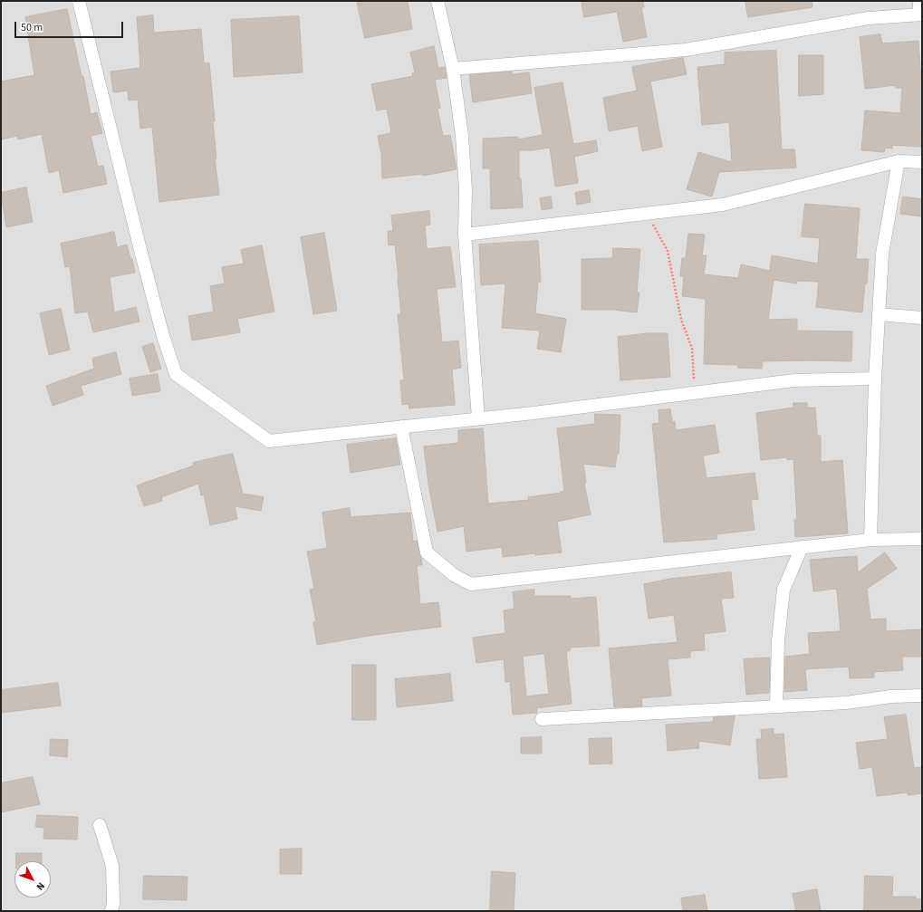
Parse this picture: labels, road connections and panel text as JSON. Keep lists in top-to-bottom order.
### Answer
{
  "scale_bar": "50 m",
  "north": "bottom right"
}
